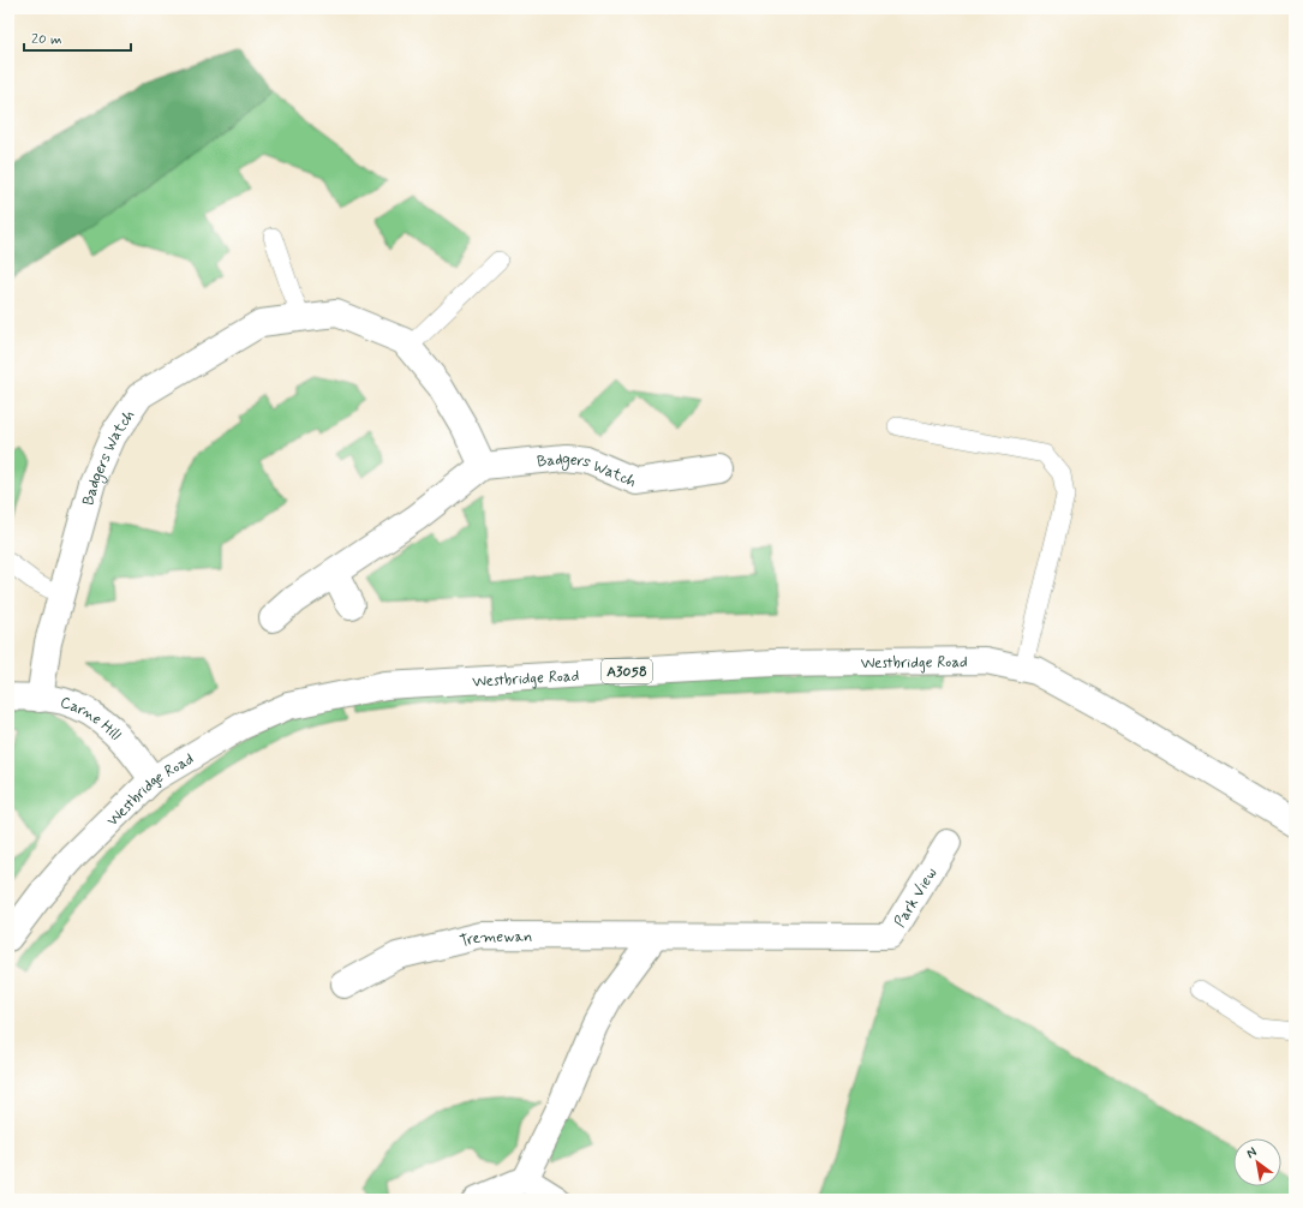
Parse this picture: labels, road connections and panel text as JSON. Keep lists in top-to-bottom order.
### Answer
{
  "streets": {
    "street": [
      "Badgers Watch",
      "Westbridge Road",
      "A3058",
      "Carne Hill",
      "Park View",
      "Tremewan"
    ]
  },
  "crossings": [
    ["Badgers Watch", "Carne Hill"],
    ["Westbridge Road", "Carne Hill"],
    ["Park View", "Tremewan"]
  ],
  "scale_bar": "20 m",
  "north": "top left"
}
